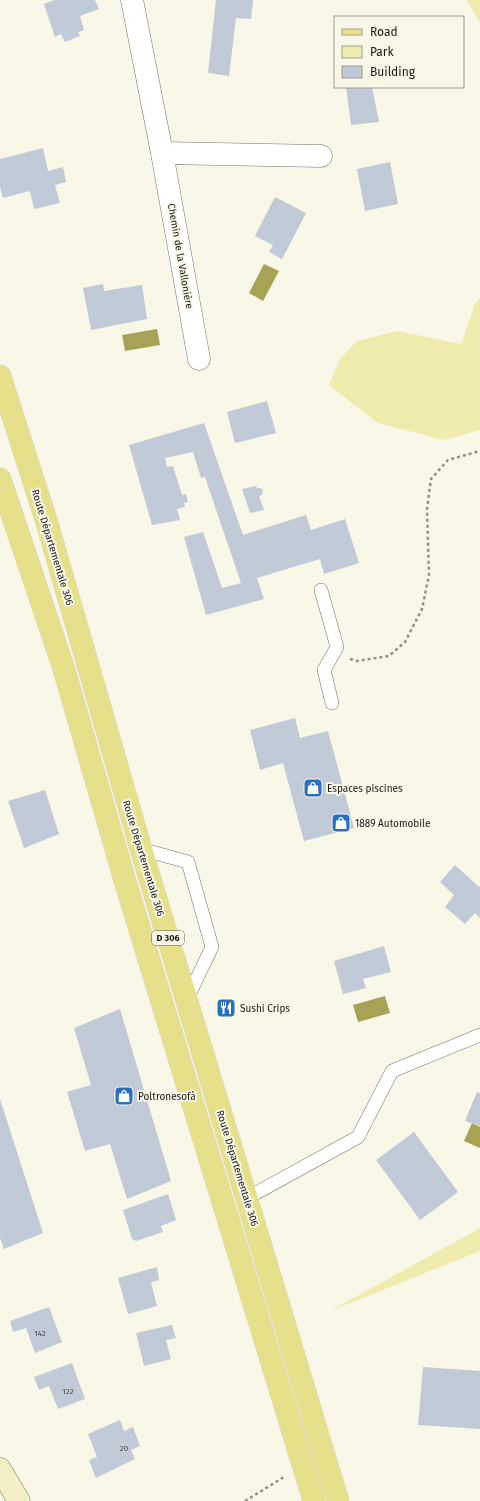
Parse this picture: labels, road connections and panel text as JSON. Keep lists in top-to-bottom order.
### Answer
{
  "streets": {
    "main road": ["Route Départementale 306", "D 306"],
    "street": ["Chemin de la Vallonière"]
  },
  "places": {
    "shop": ["Espaces piscines", "1889 Automobile", "Poltronesofà"],
    "restaurant": ["Sushi Crips"]
  },
  "house_numbers": ["142", "122", "20"],
  "legend": ["Road", "Park", "Building"]
}
